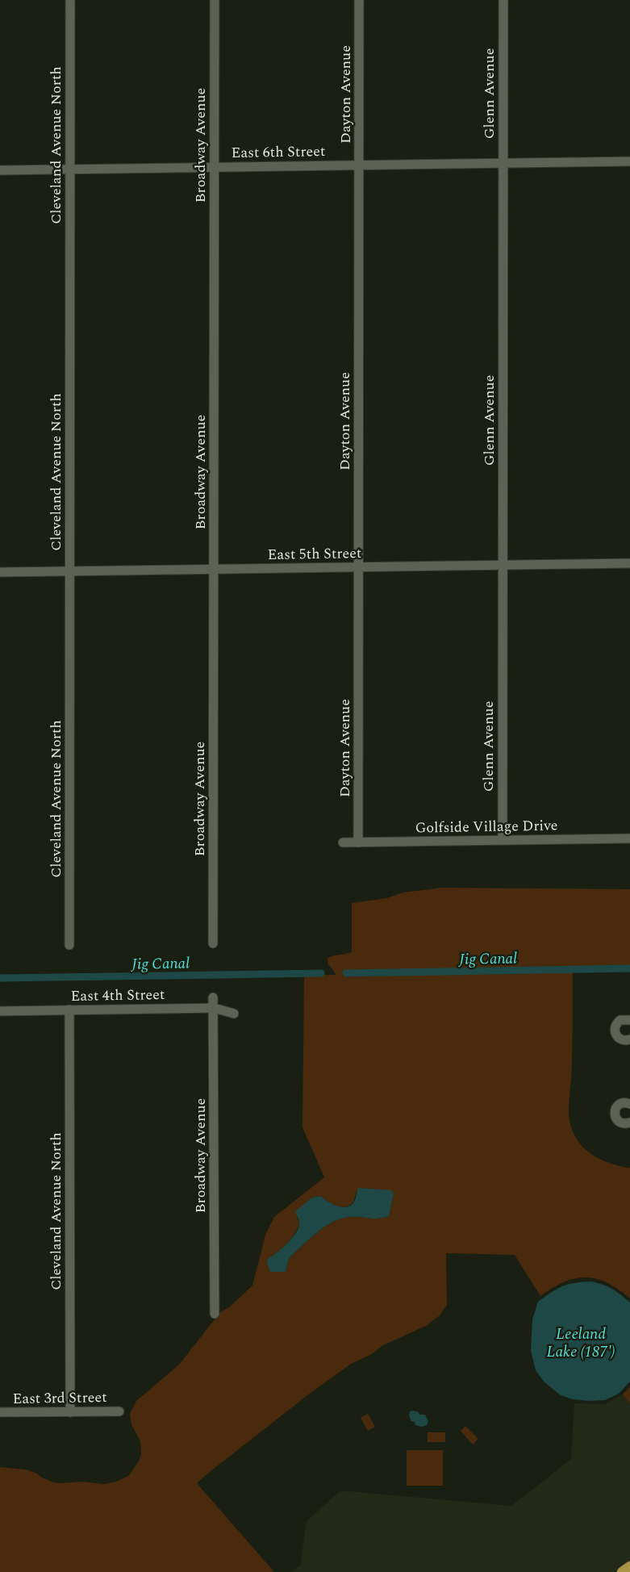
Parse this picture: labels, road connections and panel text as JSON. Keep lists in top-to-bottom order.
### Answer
{
  "streets": {
    "street": [
      "Glenn Avenue",
      "Dayton Avenue",
      "Cleveland Avenue North",
      "Broadway Avenue",
      "East 6th Street",
      "East 5th Street",
      "Golfside Village Drive",
      "East 4th Street",
      "East 3rd Street"
    ]
  },
  "crossings": [
    ["Glenn Avenue", "East 6th Street"],
    ["Glenn Avenue", "East 5th Street"],
    ["Glenn Avenue", "Golfside Village Drive"],
    ["Dayton Avenue", "East 6th Street"],
    ["Dayton Avenue", "East 5th Street"],
    ["Dayton Avenue", "Golfside Village Drive"],
    ["Cleveland Avenue North", "East 6th Street"],
    ["Cleveland Avenue North", "East 5th Street"],
    ["Cleveland Avenue North", "East 4th Street"],
    ["Cleveland Avenue North", "East 3rd Street"],
    ["Broadway Avenue", "East 6th Street"],
    ["Broadway Avenue", "East 5th Street"],
    ["Broadway Avenue", "East 4th Street"]
  ],
  "water": ["Jig Canal", "Leeland Lake (187')"]
}
